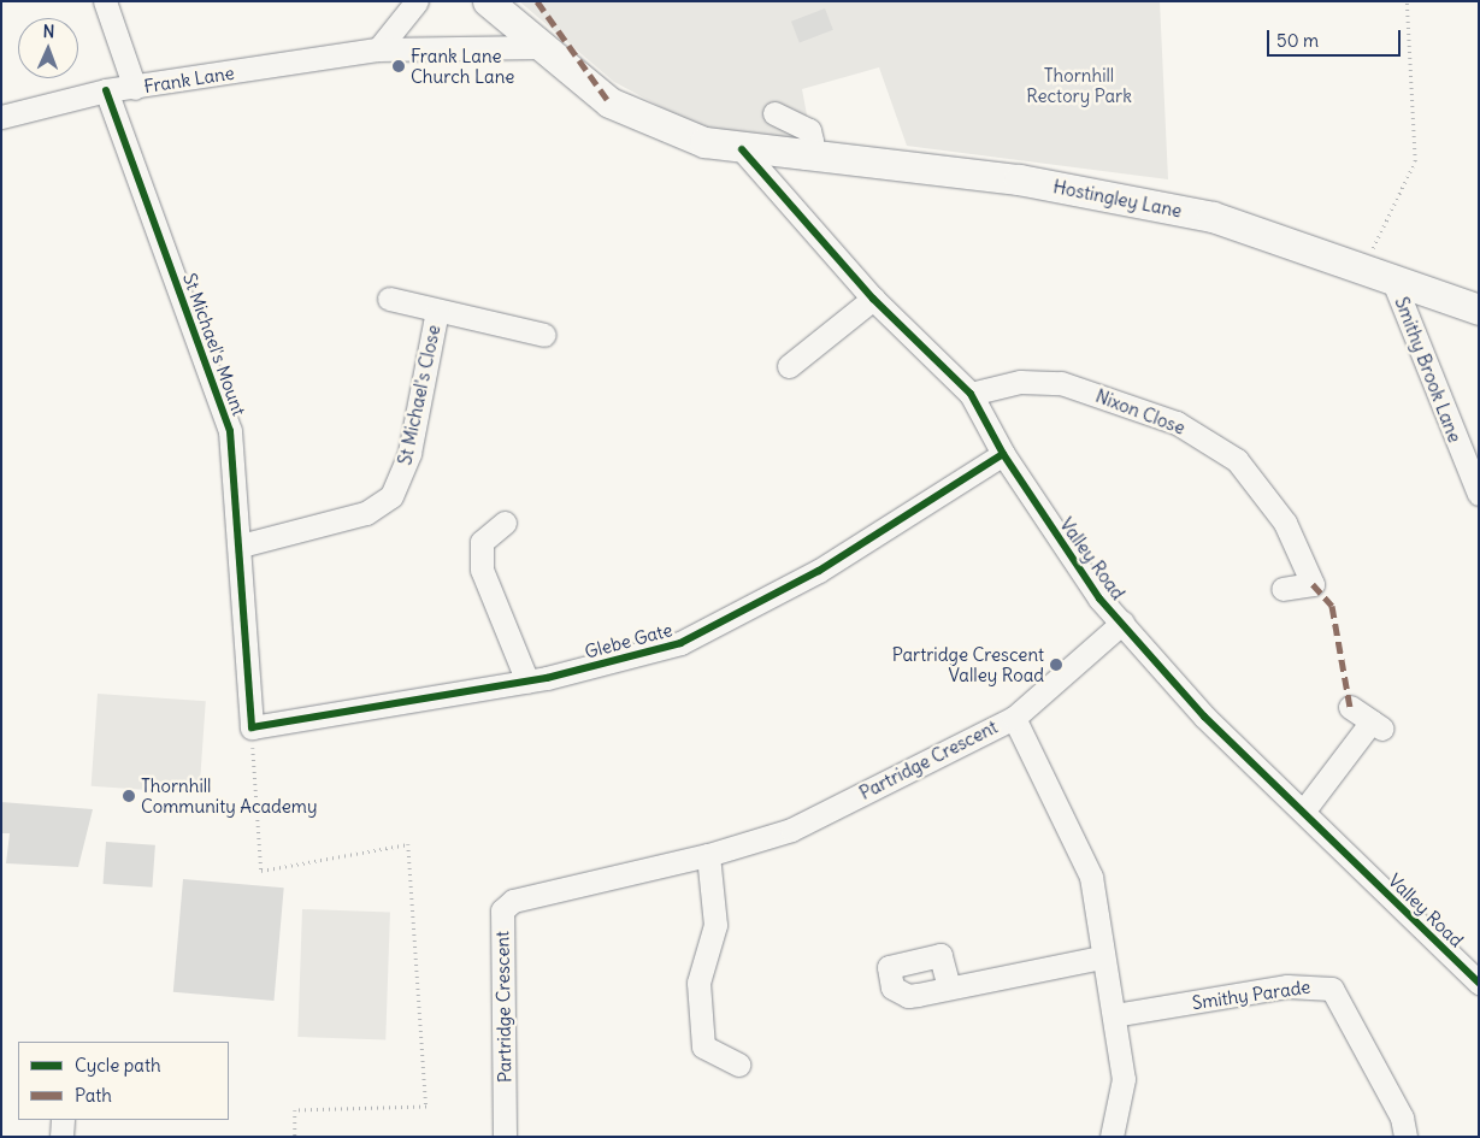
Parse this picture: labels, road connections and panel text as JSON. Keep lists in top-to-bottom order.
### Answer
{
  "streets": {
    "main road": ["Hostingley Lane"],
    "street": [
      "Frank Lane",
      "St Michael's Mount",
      "Smithy Brook Lane",
      "St Michael's Close",
      "Nixon Close",
      "Valley Road",
      "Glebe Gate",
      "Partridge Crescent",
      "Smithy Parade"
    ]
  },
  "crossings": [
    ["Frank Lane", "Hostingley Lane"],
    ["Frank Lane", "St Michael's Mount"],
    ["Hostingley Lane", "Smithy Brook Lane"],
    ["Hostingley Lane", "Valley Road"],
    ["St Michael's Mount", "St Michael's Close"],
    ["St Michael's Mount", "Glebe Gate"],
    ["Nixon Close", "Valley Road"],
    ["Valley Road", "Glebe Gate"],
    ["Valley Road", "Partridge Crescent"],
    ["Partridge Crescent", "Smithy Parade"]
  ],
  "parks": ["Thornhill Rectory Park"],
  "places": ["Frank Lane Church Lane", "Partridge Crescent Valley Road", "Thornhill Community Academy"],
  "legend": ["Cycle path", "Path"],
  "scale_bar": "50 m",
  "north": "top"
}
